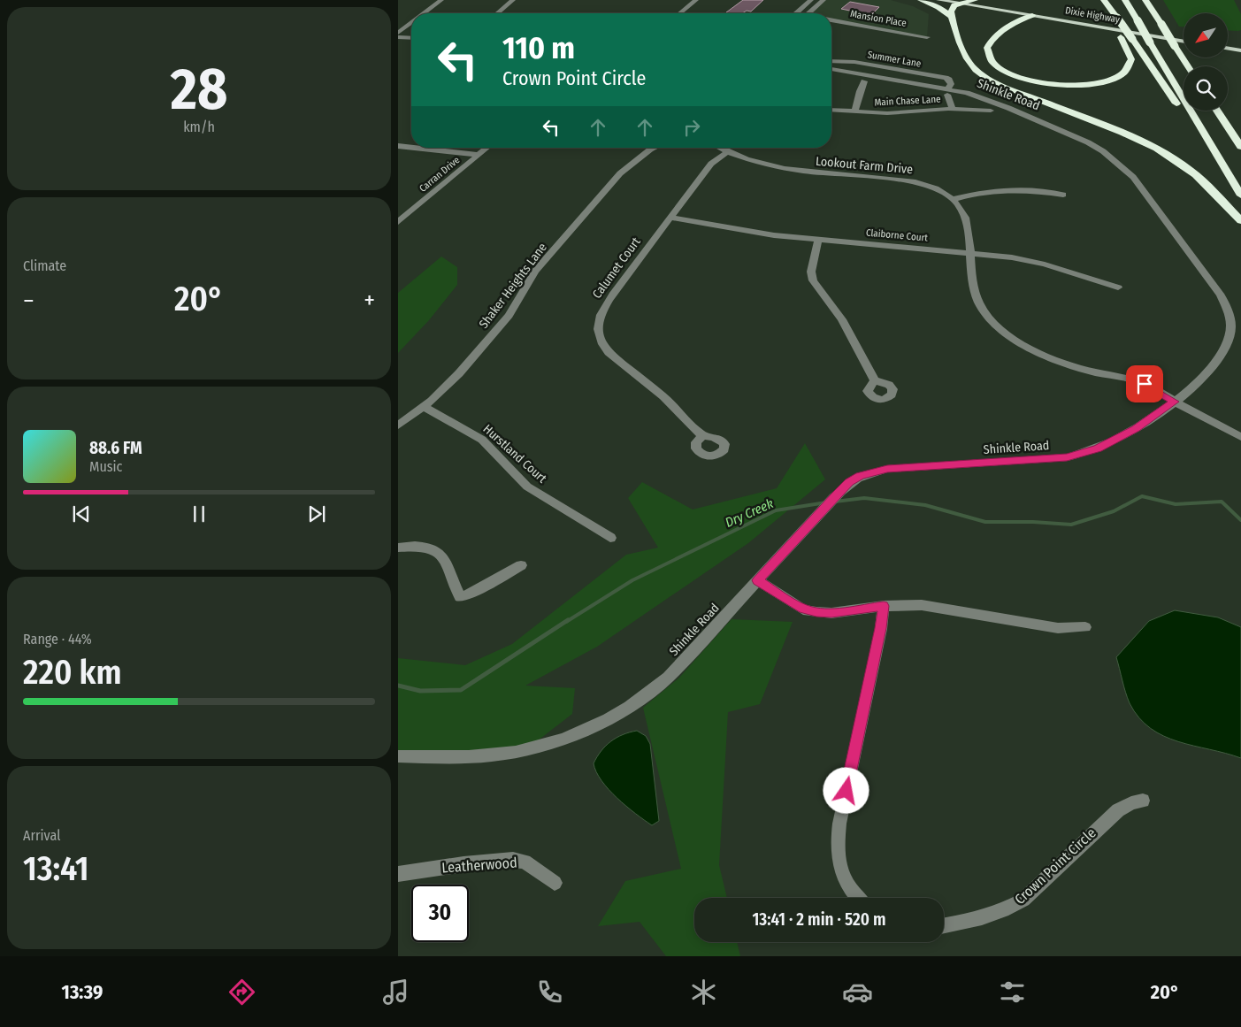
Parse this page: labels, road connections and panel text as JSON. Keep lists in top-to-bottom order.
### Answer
{
  "streets": {
    "main road": ["Dixie Highway"],
    "street": [
      "Mansion Place",
      "Summer Lane",
      "Shinkle Road",
      "Main Chase Lane",
      "Lookout Farm Drive",
      "Carran Drive",
      "Claiborne Court",
      "Calumet Court",
      "Shaker Heights Lane",
      "Hurstland Court",
      "Leatherwood",
      "Crown Point Circle"
    ]
  },
  "crossings": [
    ["Summer Lane", "Shinkle Road"],
    ["Shinkle Road", "Lookout Farm Drive"],
    ["Lookout Farm Drive", "Claiborne Court"],
    ["Lookout Farm Drive", "Calumet Court"],
    ["Claiborne Court", "Calumet Court"],
    ["Shaker Heights Lane", "Hurstland Court"]
  ],
  "water": ["Dry Creek"],
  "north": "bottom left",
  "page": {
    "tile": [
      ["28", "km/h"],
      "Climate",
      ["Range · 44%", "220 km"],
      ["Arrival", "13:41"]
    ],
    "turn": ["110 m", "Crown Point Circle"],
    "heat": ["−", "20°", "+"],
    "song": ["88.6 FM", "Music"],
    "limit": "30",
    "trip": "13:41 · 2 min · 520 m",
    "tabs": ["13:39", "20°"]
  }
}
